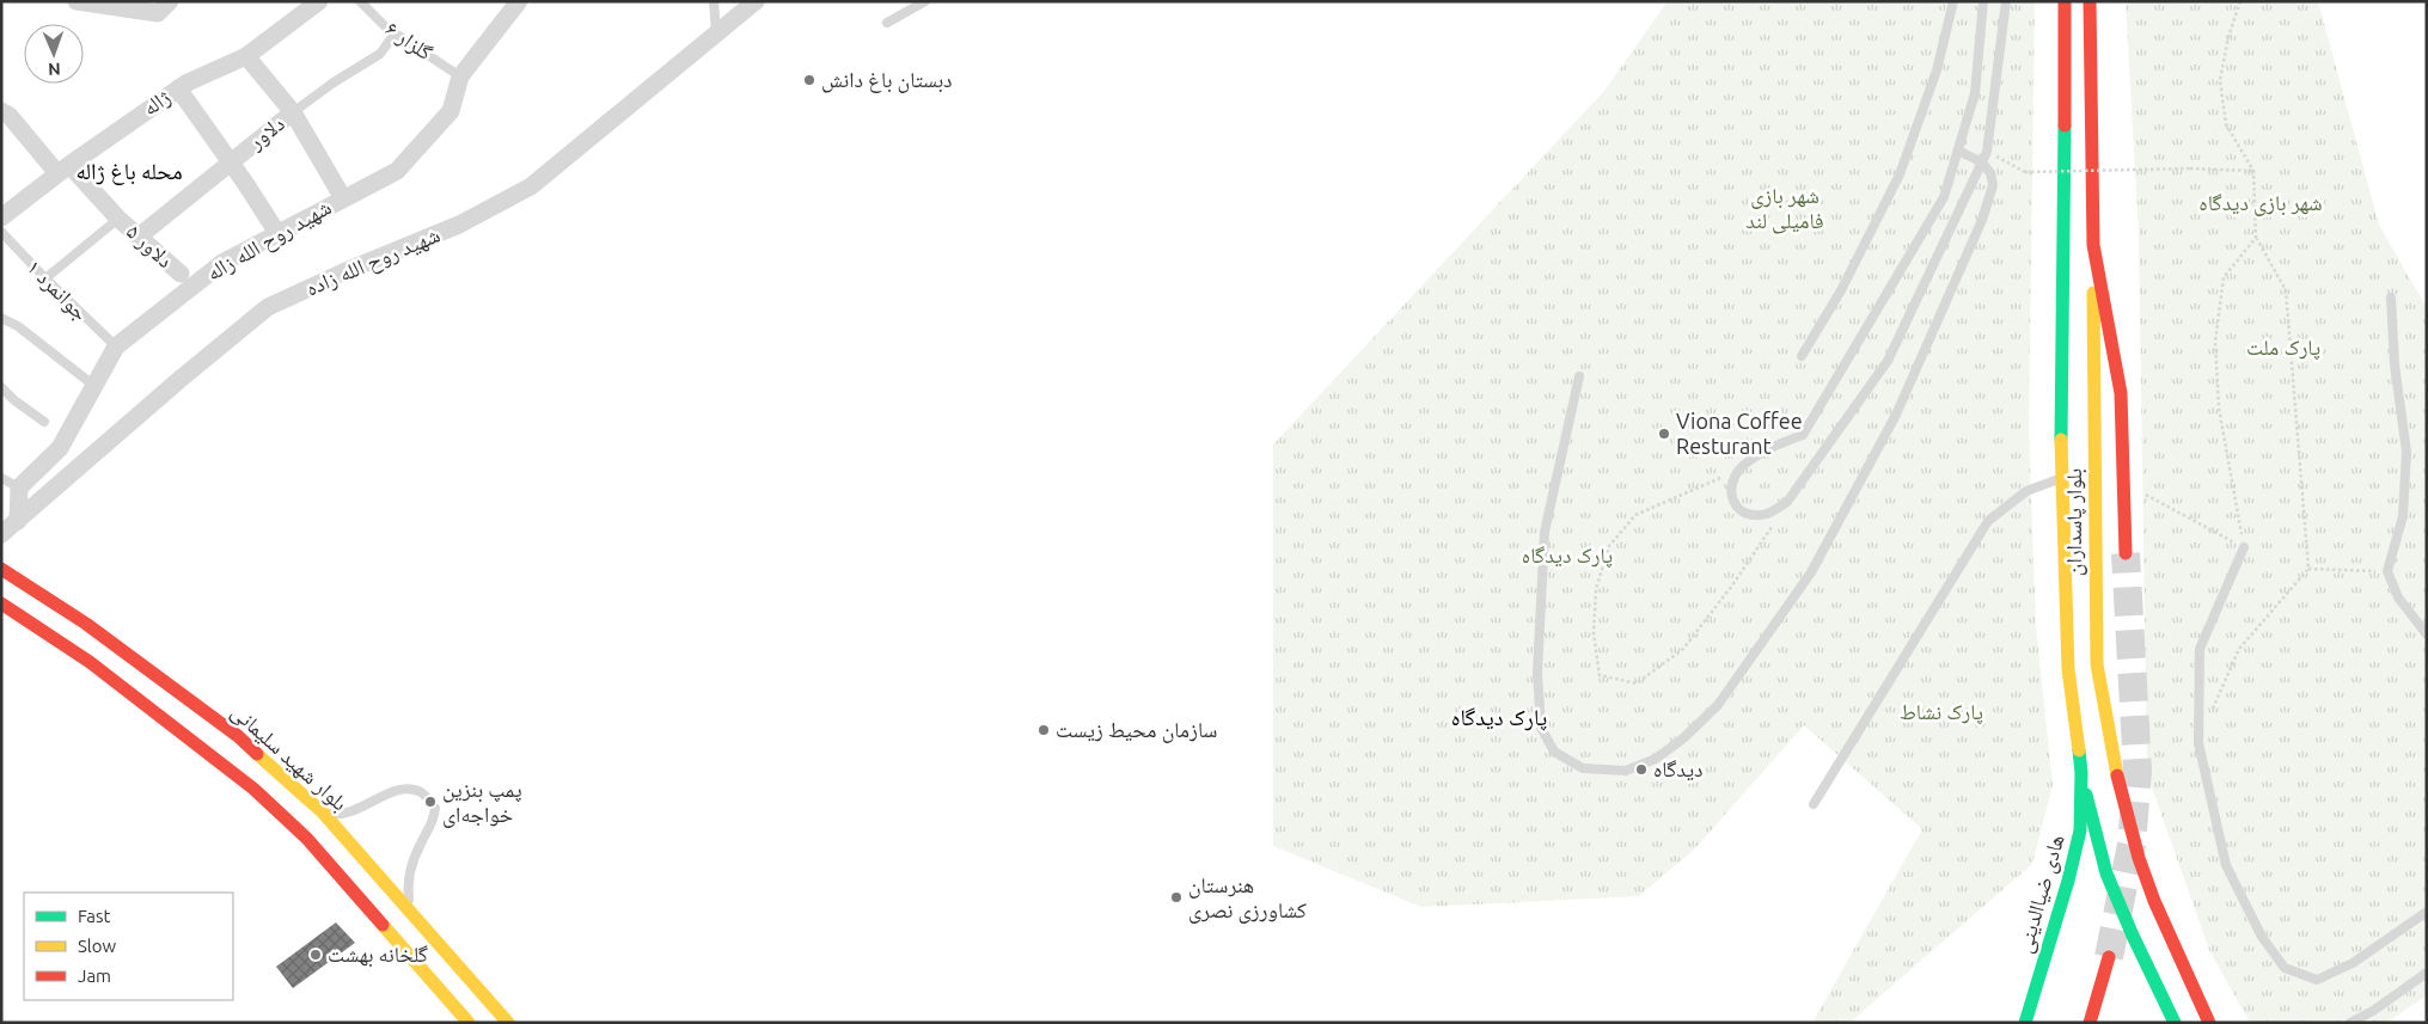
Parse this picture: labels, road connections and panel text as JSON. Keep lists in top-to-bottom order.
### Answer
{
  "streets": {
    "main road": ["بلوار پاسداران", "بلوار شهید سلیمانی", "هادی ضیاالدینی"],
    "street": [
      "ژاله",
      "دلاور",
      "شهید روح الله زاله",
      "دلاور ۵",
      "شهید روح الله زاده"
    ],
    "lane": ["گلزار ۶", "جوانمرد ۱"]
  },
  "crossings": [
    ["گلزار ۶", "دلاور"],
    ["گلزار ۶", "شهید روح الله زاله"],
    ["ژاله", "دلاور ۵"],
    ["دلاور", "دلاور ۵"],
    ["شهید روح الله زاله", "جوانمرد ۱"],
    ["بلوار پاسداران", "هادی ضیاالدینی"]
  ],
  "districts": ["محله باغ ژاله", "پارک دیدگاه"],
  "parks": [
    "شهر بازی فامیلی لند",
    "شهر بازی دیدگاه",
    "پارک ملت",
    "پارک دیدگاه",
    "پارک نشاط"
  ],
  "places": [
    "دبستان باغ دانش",
    "Viona Coffee Resturant",
    "سازمان محیط زیست",
    "دیدگاه",
    "پمپ بنزین خواجه‌ای",
    "هنرستان کشاورزی نصری",
    "گلخانه بهشت"
  ],
  "legend": ["Fast", "Slow", "Jam"],
  "north": "bottom"
}
